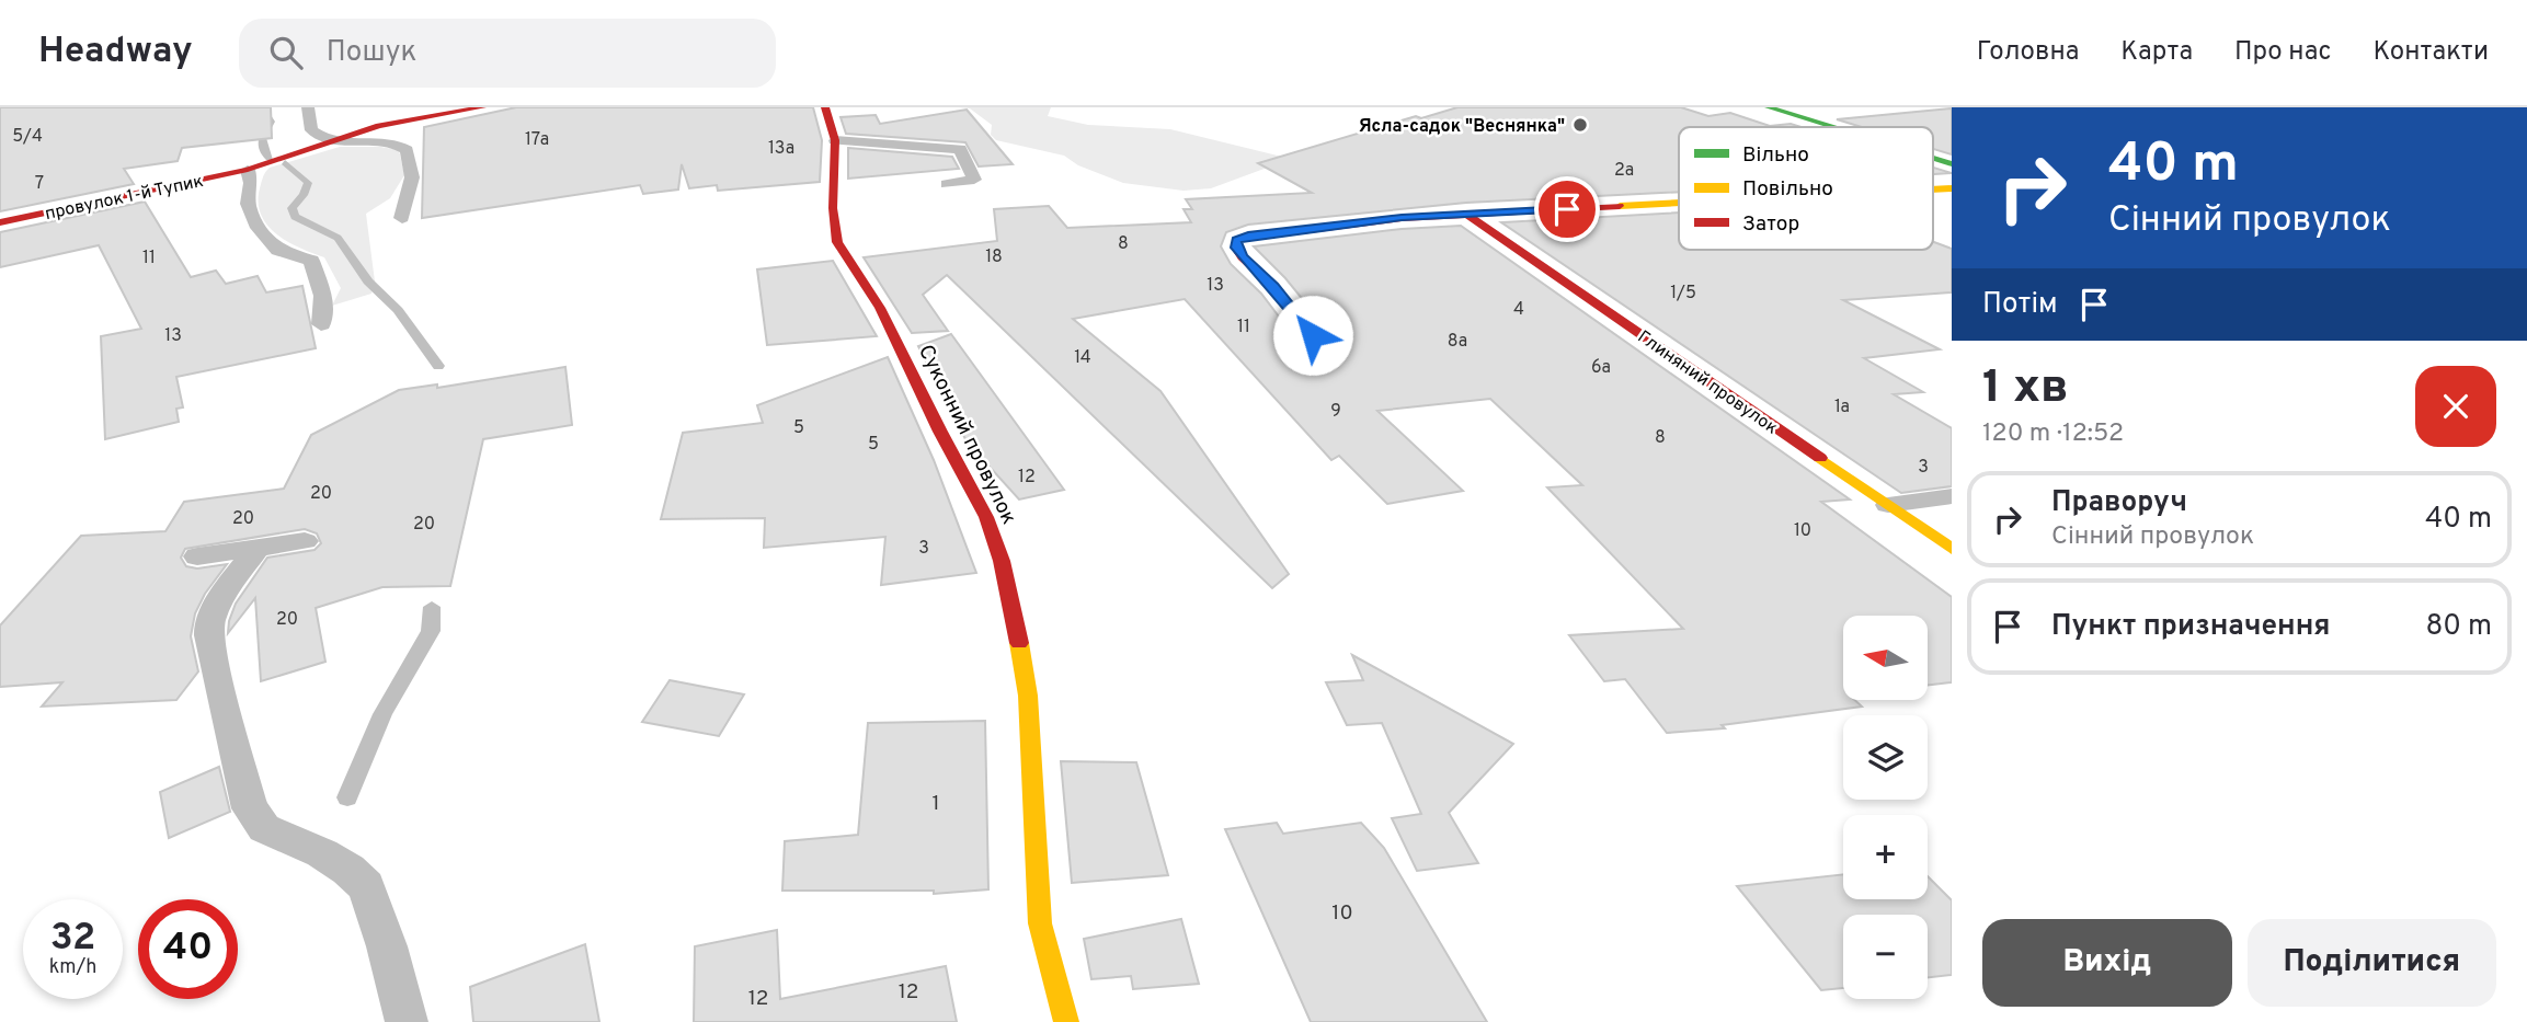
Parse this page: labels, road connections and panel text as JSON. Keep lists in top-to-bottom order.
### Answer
{
  "streets": {
    "street": ["провулок 1-й Тупик", "Глиняний провулок", "Суконний провулок"]
  },
  "places": ["Ясла-садок \"Веснянка\""],
  "house_numbers": [
    "5/4",
    "17а",
    "13а",
    "2а",
    "7",
    "8",
    "18",
    "11",
    "13",
    "1/5",
    "4",
    "11",
    "13",
    "8а",
    "14",
    "6а",
    "1а",
    "9",
    "5",
    "8",
    "5",
    "3",
    "12",
    "20",
    "20",
    "20",
    "10",
    "3",
    "20",
    "1",
    "10",
    "12",
    "12"
  ],
  "legend": ["Вільно", "Повільно", "Затор"],
  "north": "left",
  "page": {
    "header": "Headway",
    "search": "Пошук",
    "nav": [
      "Головна",
      "Карта",
      "Про нас",
      "Контакти"
    ],
    "turn": ["40 m", "Сінний провулок"],
    "then": "Потім",
    "heading": ["1 хв", "120 m · 12:52"],
    "list": [
      {
        "name": "Праворуч",
        "note": "Сінний провулок",
        "value": "40 m"
      },
      {
        "name": "Пункт призначення",
        "value": "80 m"
      }
    ],
    "map_buttons": ["+", "−"],
    "speed": "32 km/h",
    "limit": "40",
    "buttons": ["Вихід", "Поділитися"]
  }
}
